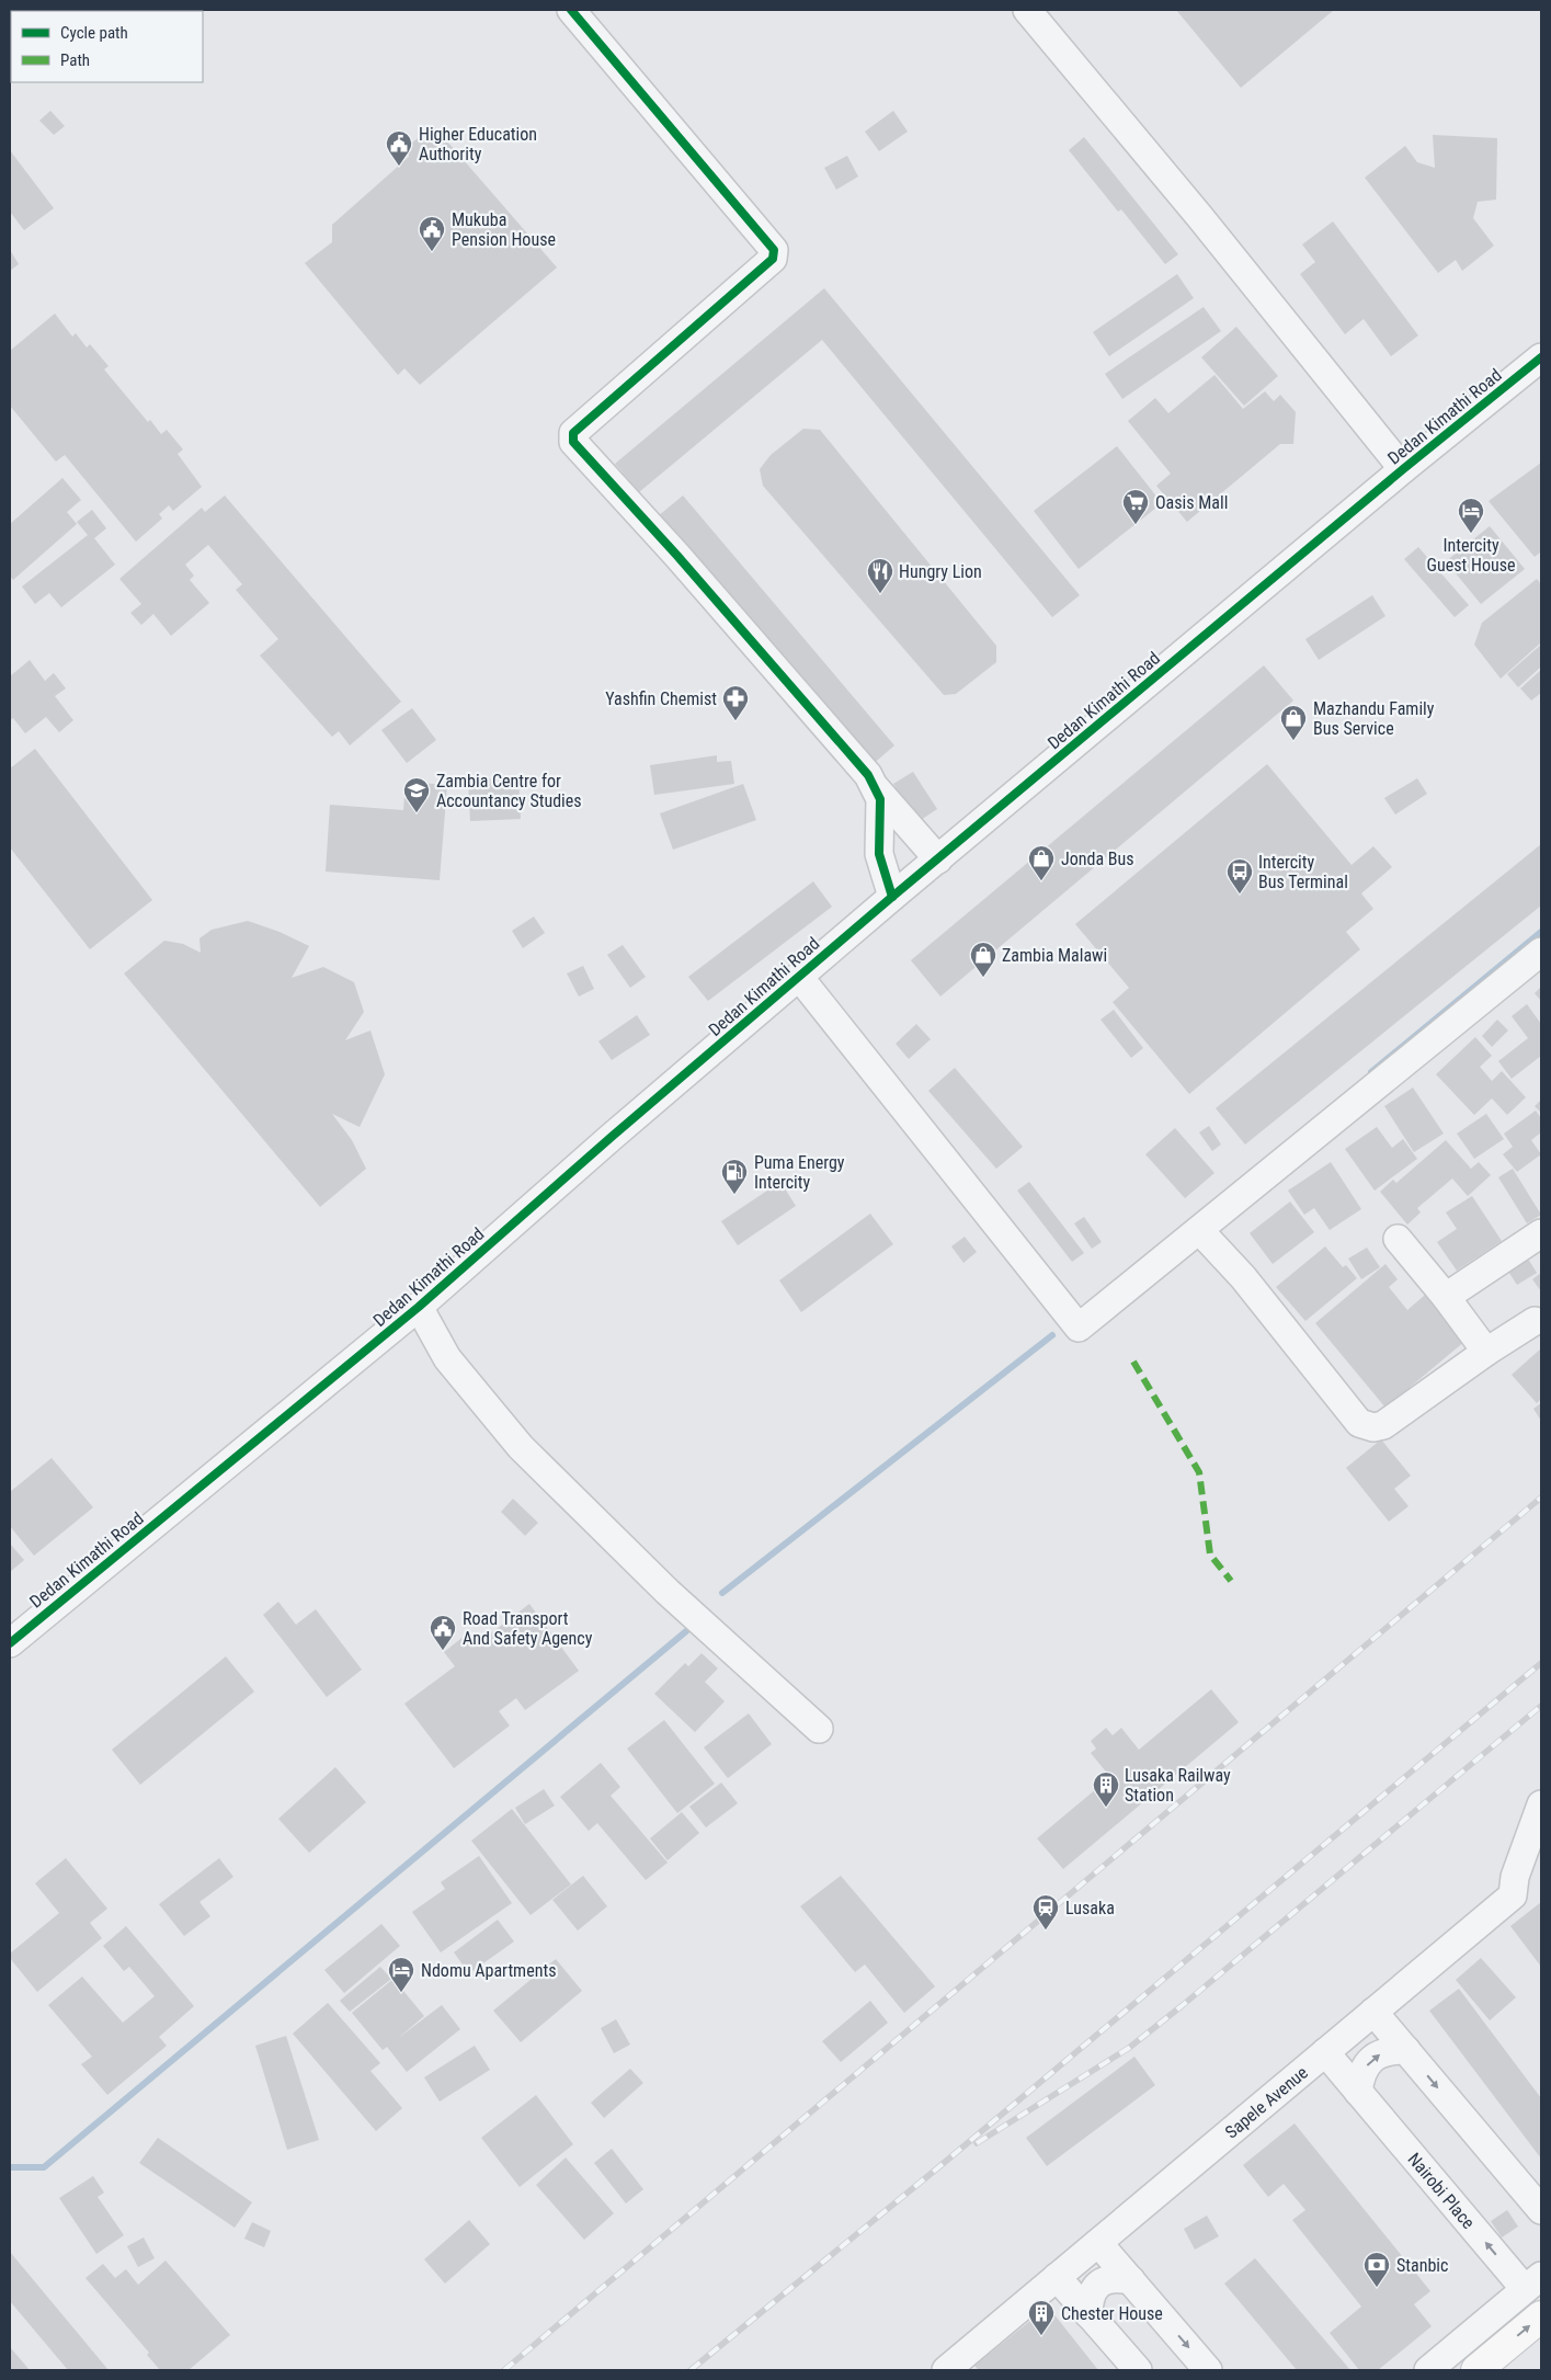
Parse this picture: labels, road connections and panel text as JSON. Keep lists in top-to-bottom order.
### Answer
{
  "streets": {
    "street": ["Dedan Kimathi Road", "Sapele Avenue", "Nairobi Place"]
  },
  "crossings": [
    ["Sapele Avenue", "Nairobi Place"]
  ],
  "places": {
    "public building": ["Higher Education Authority", "Mukuba Pension House", "Road Transport And Safety Agency"],
    "supermarket": ["Oasis Mall"],
    "hotel": ["Intercity Guest House", "Ndomu Apartments"],
    "restaurant": ["Hungry Lion"],
    "pharmacy": ["Yashfin Chemist"],
    "shop": ["Mazhandu Family Bus Service", "Jonda Bus", "Zambia Malawi"],
    "school or university": ["Zambia Centre for Accountancy Studies"],
    "bus stop": ["Intercity Bus Terminal"],
    "fuel station": ["Puma Energy Intercity"],
    "building": ["Lusaka Railway Station", "Chester House"],
    "station": ["Lusaka"],
    "bank": ["Stanbic"]
  },
  "legend": ["Cycle path", "Path"]
}
